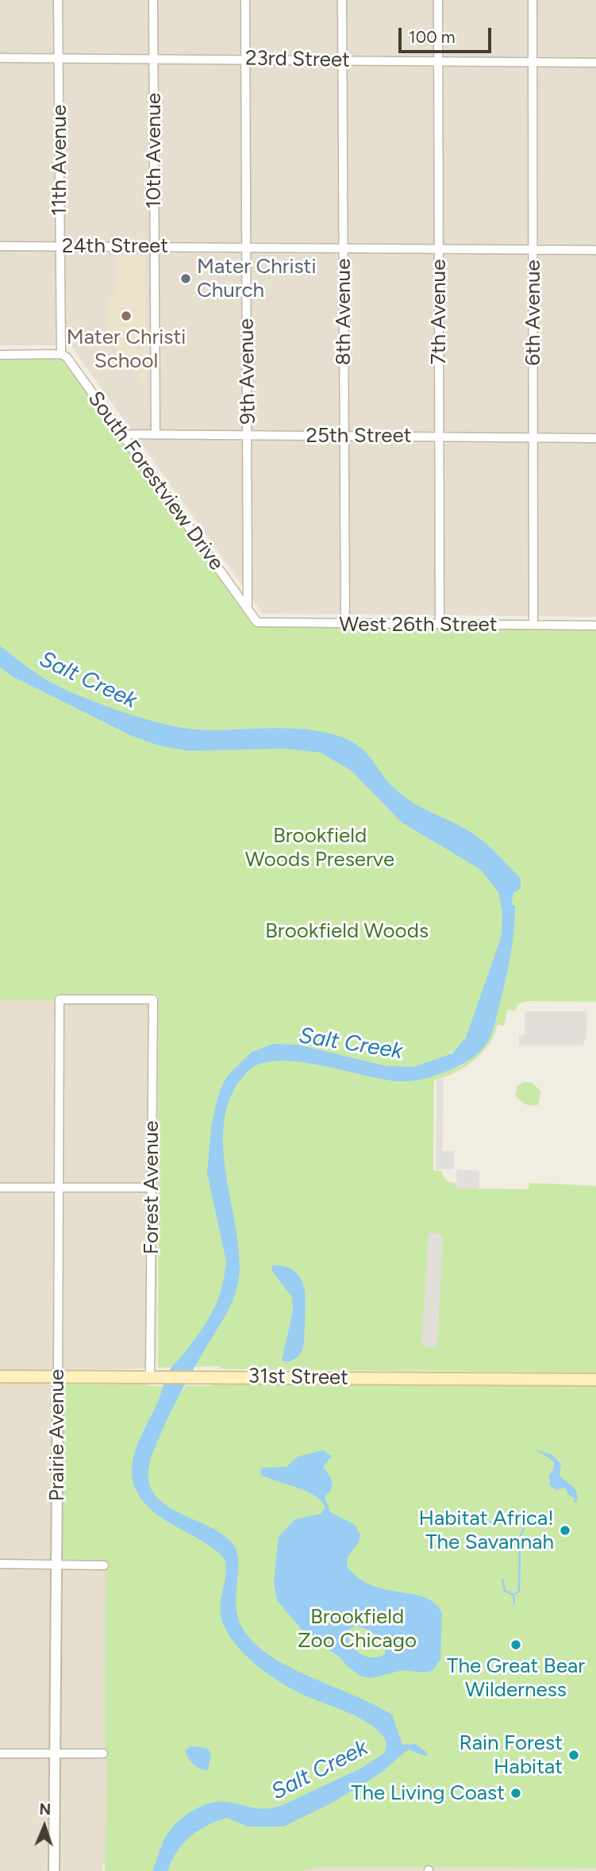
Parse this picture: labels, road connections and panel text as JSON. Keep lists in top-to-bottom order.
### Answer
{
  "streets": {
    "main road": ["31st Street"],
    "street": [
      "23rd Street",
      "10th Avenue",
      "11th Avenue",
      "24th Street",
      "8th Avenue",
      "7th Avenue",
      "6th Avenue",
      "9th Avenue",
      "25th Street",
      "South Forestview Drive",
      "West 26th Street",
      "Forest Avenue",
      "Prairie Avenue"
    ]
  },
  "crossings": [
    ["23rd Street", "10th Avenue"],
    ["23rd Street", "11th Avenue"],
    ["23rd Street", "8th Avenue"],
    ["23rd Street", "7th Avenue"],
    ["23rd Street", "6th Avenue"],
    ["23rd Street", "9th Avenue"],
    ["10th Avenue", "24th Street"],
    ["10th Avenue", "25th Street"],
    ["11th Avenue", "24th Street"],
    ["11th Avenue", "South Forestview Drive"],
    ["24th Street", "8th Avenue"],
    ["24th Street", "7th Avenue"],
    ["24th Street", "6th Avenue"],
    ["24th Street", "9th Avenue"],
    ["8th Avenue", "25th Street"],
    ["8th Avenue", "West 26th Street"],
    ["7th Avenue", "25th Street"],
    ["7th Avenue", "West 26th Street"],
    ["6th Avenue", "25th Street"],
    ["6th Avenue", "West 26th Street"],
    ["9th Avenue", "25th Street"],
    ["9th Avenue", "South Forestview Drive"],
    ["9th Avenue", "West 26th Street"],
    ["25th Street", "South Forestview Drive"],
    ["South Forestview Drive", "West 26th Street"],
    ["Forest Avenue", "31st Street"],
    ["Forest Avenue", "Prairie Avenue"],
    ["31st Street", "Prairie Avenue"]
  ],
  "water": ["Salt Creek"],
  "parks": ["Brookfield Woods Preserve", "Brookfield Woods", "Brookfield Zoo Chicago"],
  "places": [
    "Mater Christi Church",
    "Mater Christi School",
    "Habitat Africa! The Savannah",
    "The Great Bear Wilderness",
    "Rain Forest Habitat",
    "The Living Coast"
  ],
  "scale_bar": "100 m",
  "north": "top"
}
